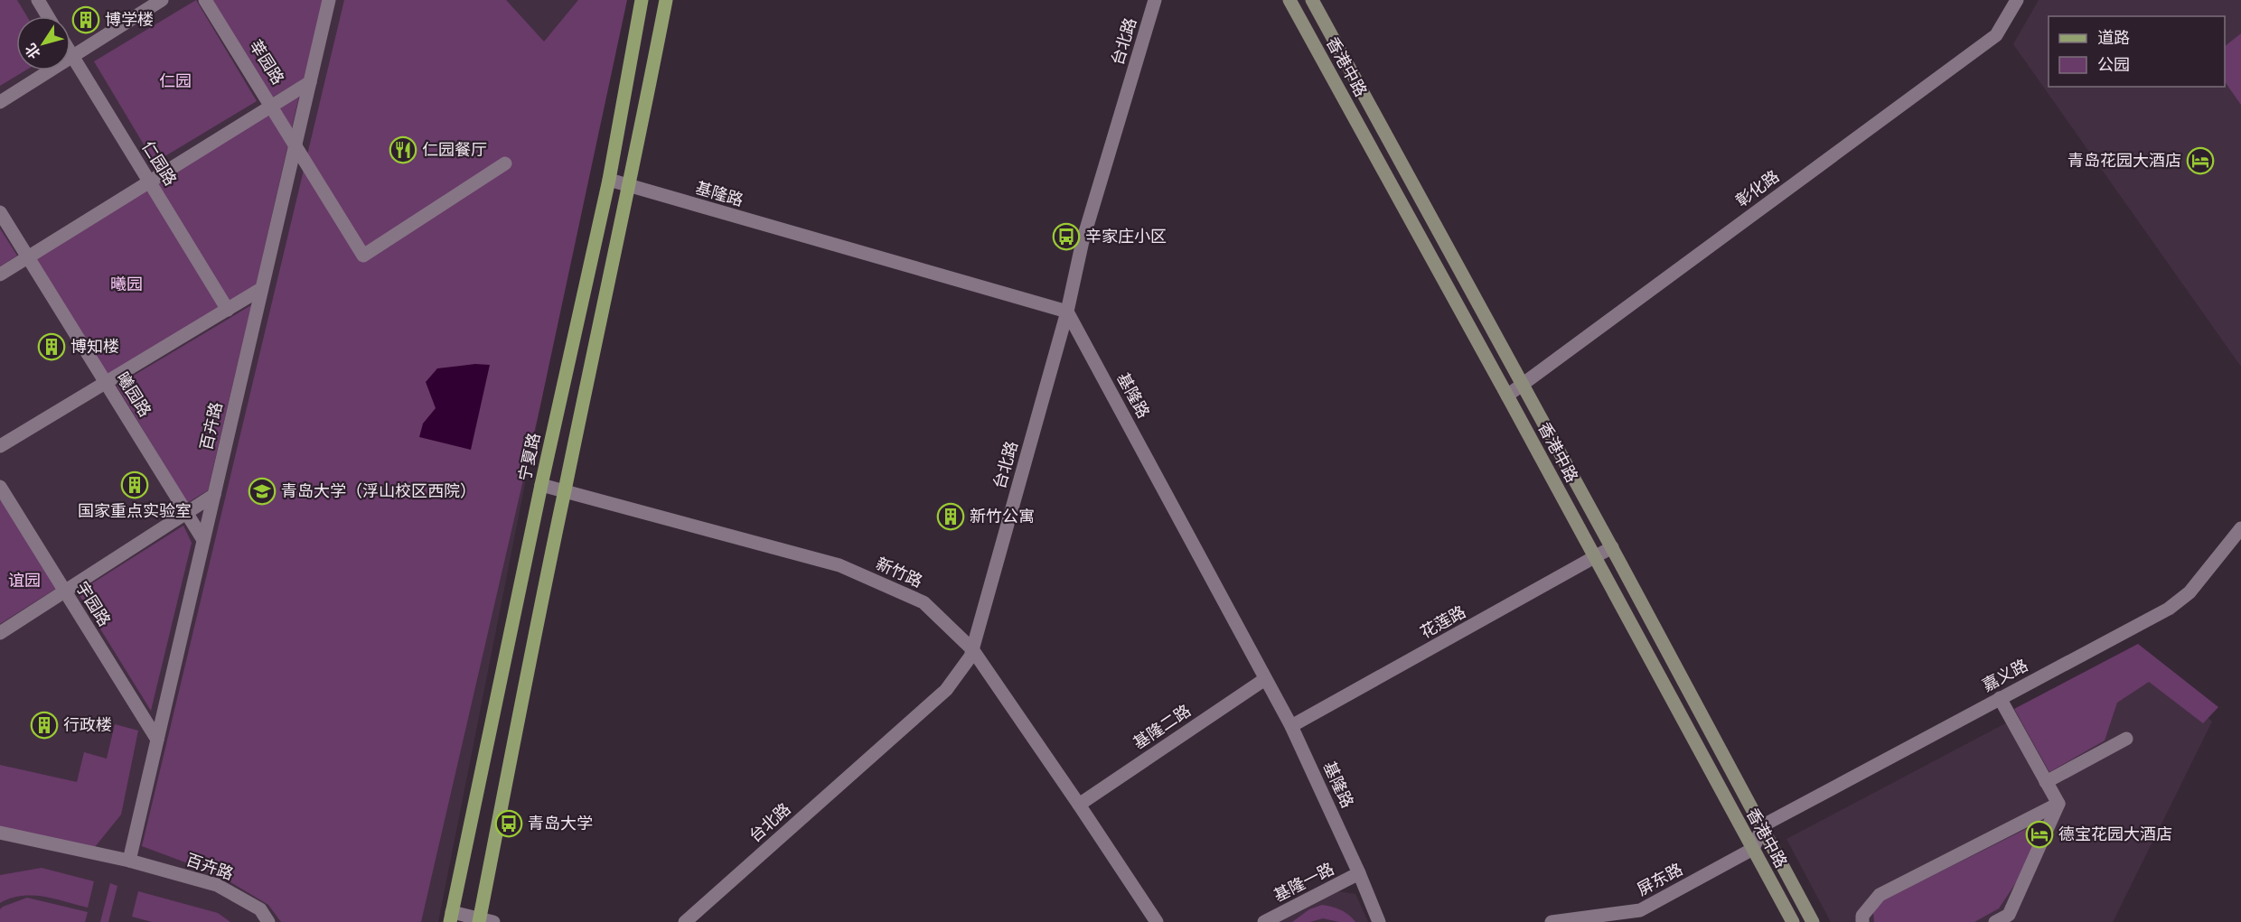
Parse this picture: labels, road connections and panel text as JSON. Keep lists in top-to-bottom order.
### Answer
{
  "streets": {
    "main road": ["香港中路", "宁夏路"],
    "street": [
      "台北路",
      "仁园路",
      "彰化路",
      "基隆路",
      "曦园路",
      "百卉路",
      "新竹路",
      "宇园路",
      "花莲路",
      "嘉义路",
      "基隆二路",
      "屏东路",
      "基隆一路"
    ]
  },
  "crossings": [
    ["台北路", "基隆路"],
    ["台北路", "新竹路"],
    ["香港中路", "彰化路"],
    ["香港中路", "花莲路"],
    ["香港中路", "嘉义路"],
    ["香港中路", "屏东路"],
    ["基隆路", "宁夏路"],
    ["基隆路", "花莲路"],
    ["基隆路", "基隆二路"],
    ["基隆路", "基隆一路"],
    ["曦园路", "百卉路"],
    ["百卉路", "宇园路"],
    ["宁夏路", "新竹路"],
    ["新竹路", "基隆二路"]
  ],
  "parks": ["仁园", "曦园", "谊园"],
  "places": {
    "building": [
      "博学楼",
      "博知楼",
      "国家重点实验室",
      "新竹公寓",
      "行政楼"
    ],
    "restaurant": ["仁园餐厅"],
    "hotel": ["青岛花园大酒店", "德宝花园大酒店"],
    "bus stop": ["辛家庄小区", "青岛大学"],
    "school or university": ["青岛大学（浮山校区西院）"]
  },
  "legend": ["道路", "公园"],
  "north": "bottom left"
}
